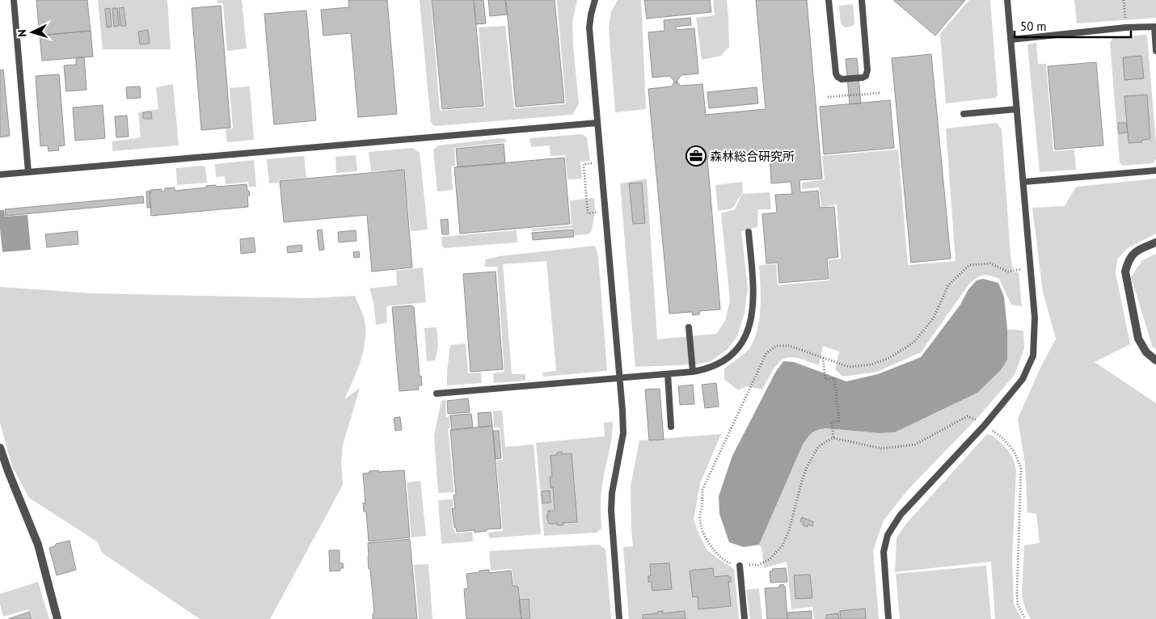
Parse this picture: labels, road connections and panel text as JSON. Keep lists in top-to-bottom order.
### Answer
{
  "places": {
    "office": ["森林総合研究所"]
  },
  "scale_bar": "50 m",
  "north": "left"
}
